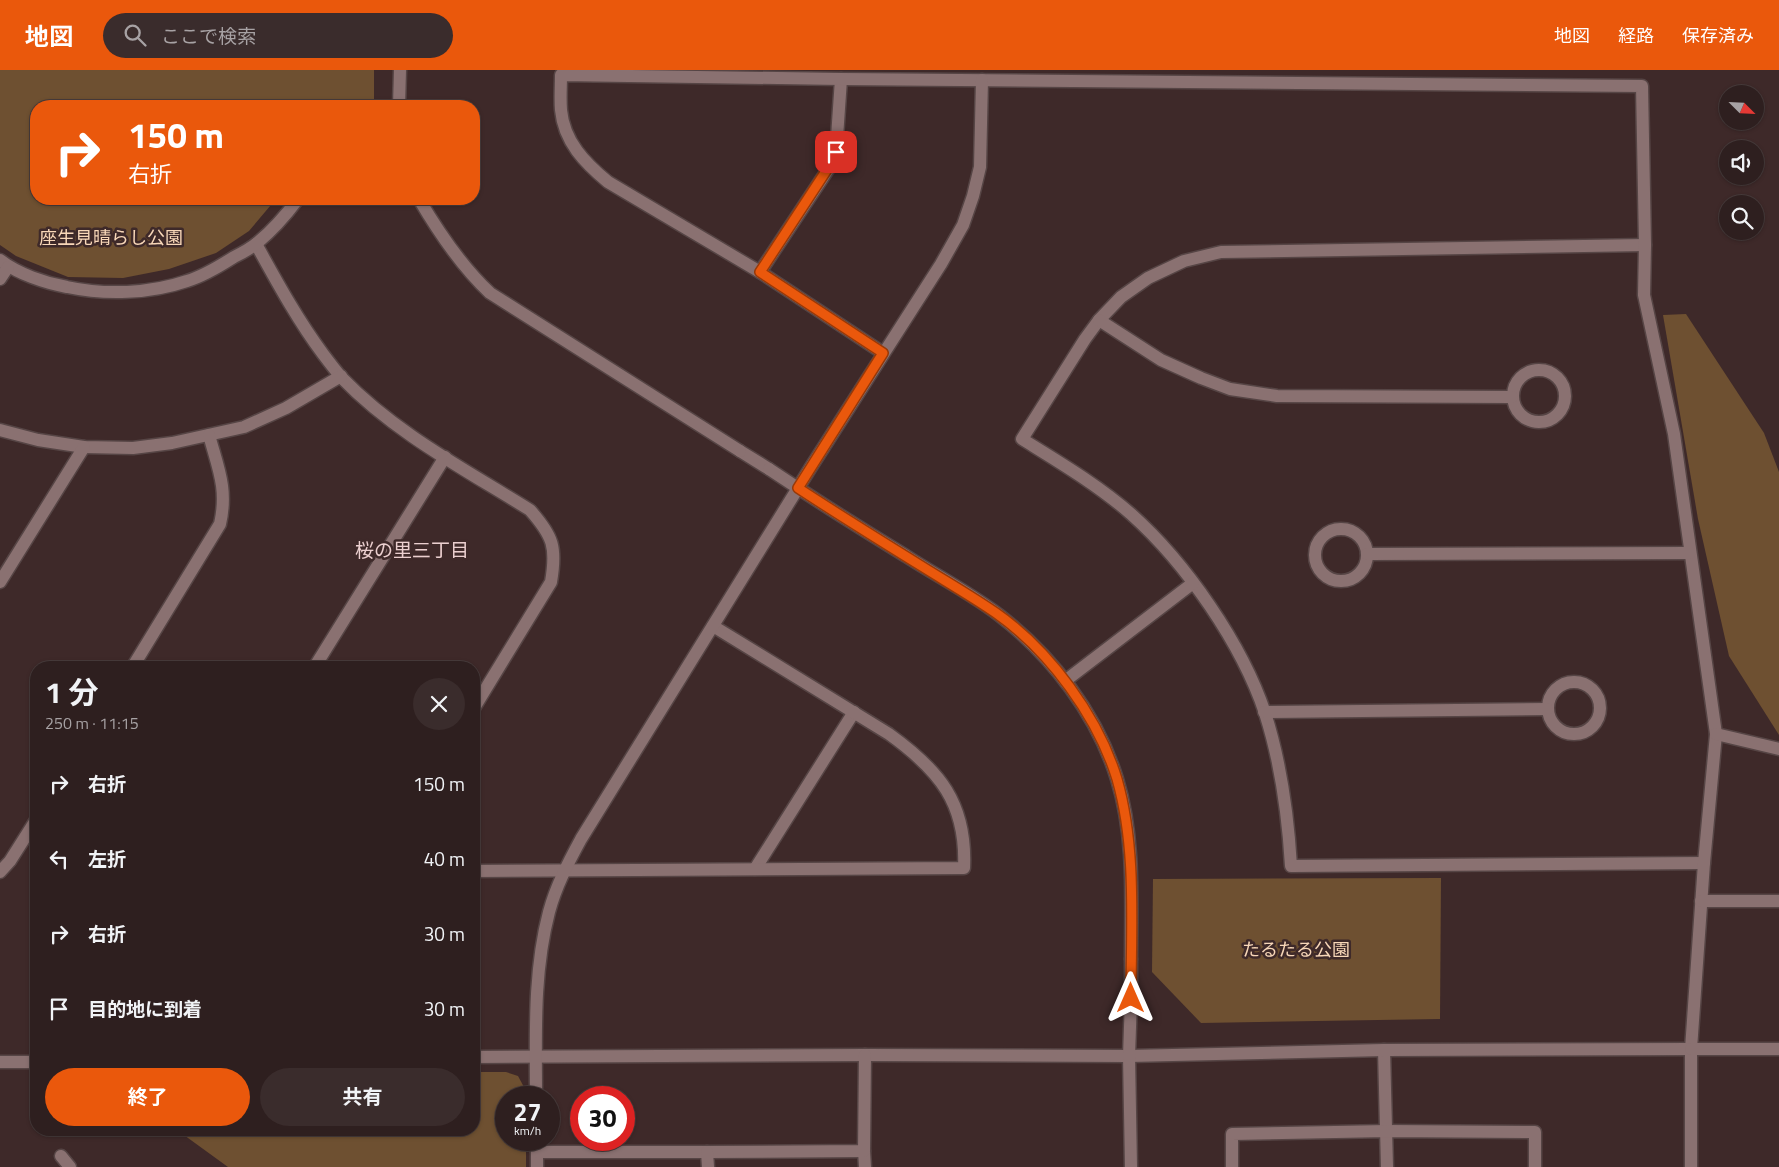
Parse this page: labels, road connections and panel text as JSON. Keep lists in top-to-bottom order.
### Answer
{
  "districts": ["桜の里三丁目"],
  "parks": ["座生見晴らし公園", "たるたる公園"],
  "north": "bottom right",
  "page": {
    "header": "地図",
    "search": "ここで検索",
    "nav": ["地図", "経路", "保存済み"],
    "turn": ["150 m", "右折"],
    "heading": ["1 分", "250 m · 11:15"],
    "list": [
      {
        "name": "右折",
        "value": "150 m"
      },
      {
        "name": "左折",
        "value": "40 m"
      },
      {
        "name": "右折",
        "value": "30 m"
      },
      {
        "name": "目的地に到着",
        "value": "30 m"
      }
    ],
    "buttons": ["終了", "共有"],
    "speed": "27 km/h",
    "limit": "30"
  }
}
